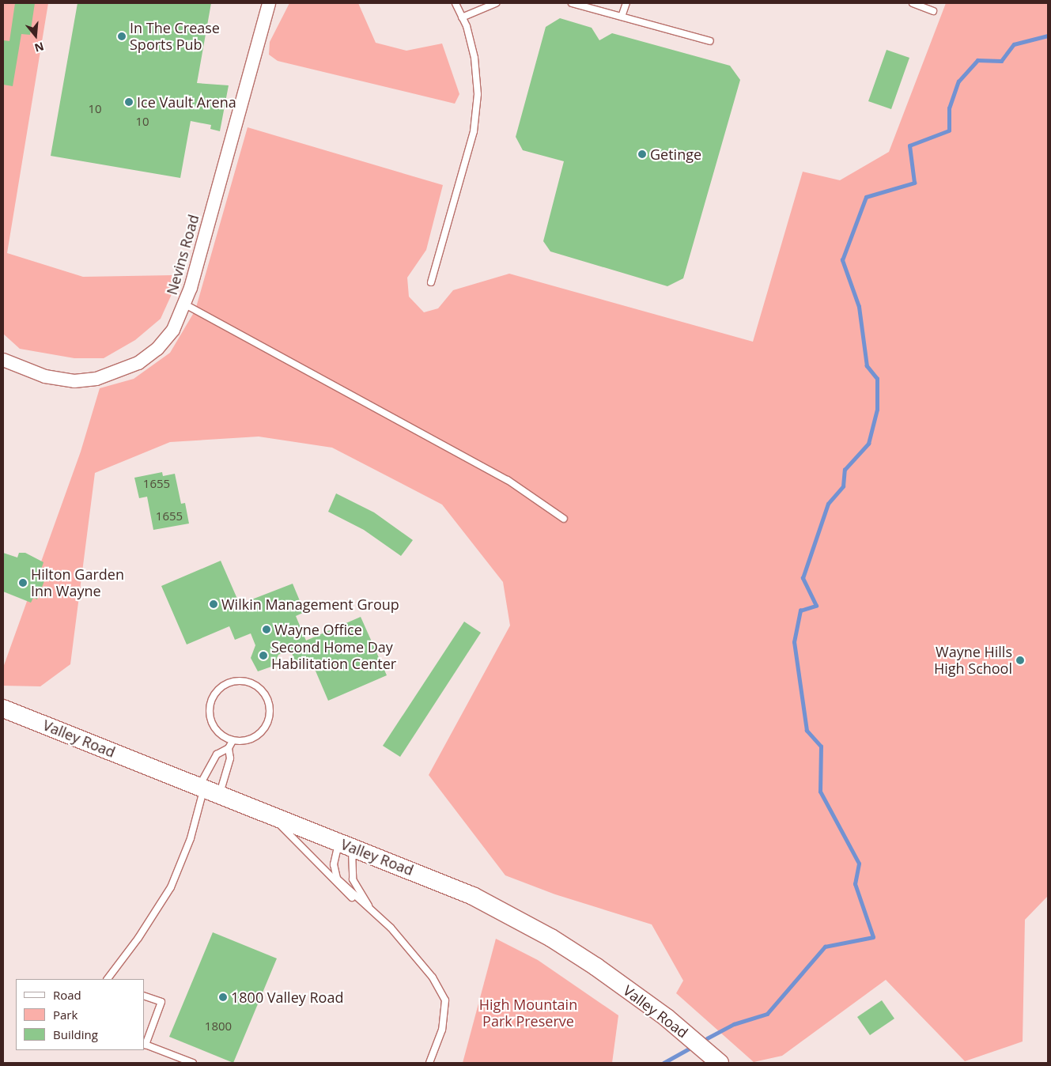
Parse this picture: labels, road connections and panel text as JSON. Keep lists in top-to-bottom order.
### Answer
{
  "streets": {
    "main road": ["Valley Road"],
    "street": ["Nevins Road"]
  },
  "parks": ["High Mountain Park Preserve"],
  "places": [
    "In The Crease Sports Pub",
    "Ice Vault Arena",
    "Getinge",
    "Hilton Garden Inn Wayne",
    "Wilkin Management Group",
    "Wayne Office",
    "Second Home Day Habilitation Center",
    "Wayne Hills High School",
    "1800 Valley Road"
  ],
  "house_numbers": [
    "10",
    "10",
    "1655",
    "1655",
    "1800"
  ],
  "legend": ["Road", "Park", "Building"],
  "north": "bottom"
}
